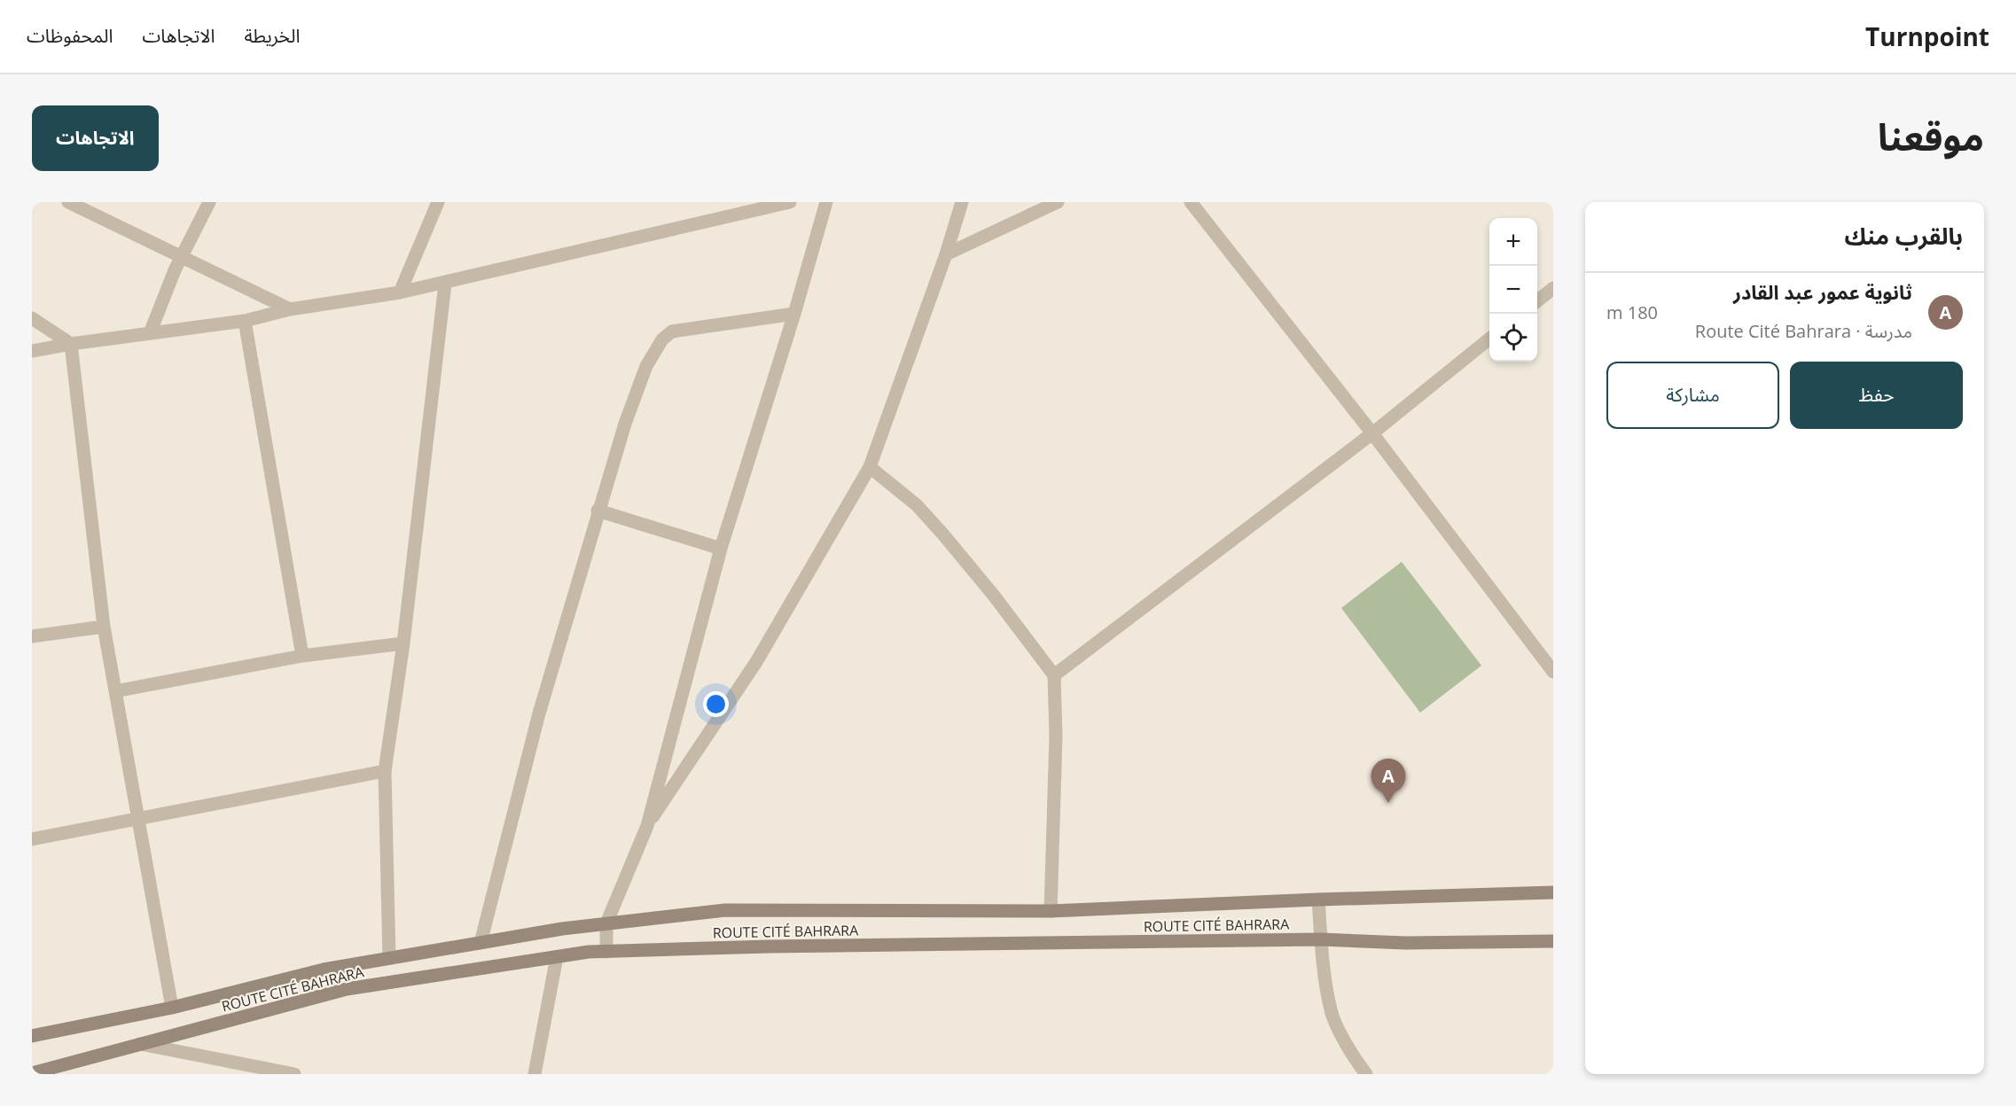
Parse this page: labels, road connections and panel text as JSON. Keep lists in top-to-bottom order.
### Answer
{
  "streets": {
    "main road": ["ROUTE CITÉ BAHRARA"]
  },
  "page": {
    "header": "Turnpoint",
    "nav": ["الخريطة", "الاتجاهات", "المحفوظات"],
    "title": "موقعنا",
    "buttons": [
      "الاتجاهات",
      ["حفظ", "مشاركة"]
    ],
    "heading": "بالقرب منك",
    "map_buttons": ["+", "−"],
    "list": [
      {
        "mark": "A",
        "name": "ثانوية عمور عبد القادر",
        "note": "مدرسة · Route Cité Bahrara",
        "value": "180 m"
      }
    ],
    "pins": "A"
  }
}
